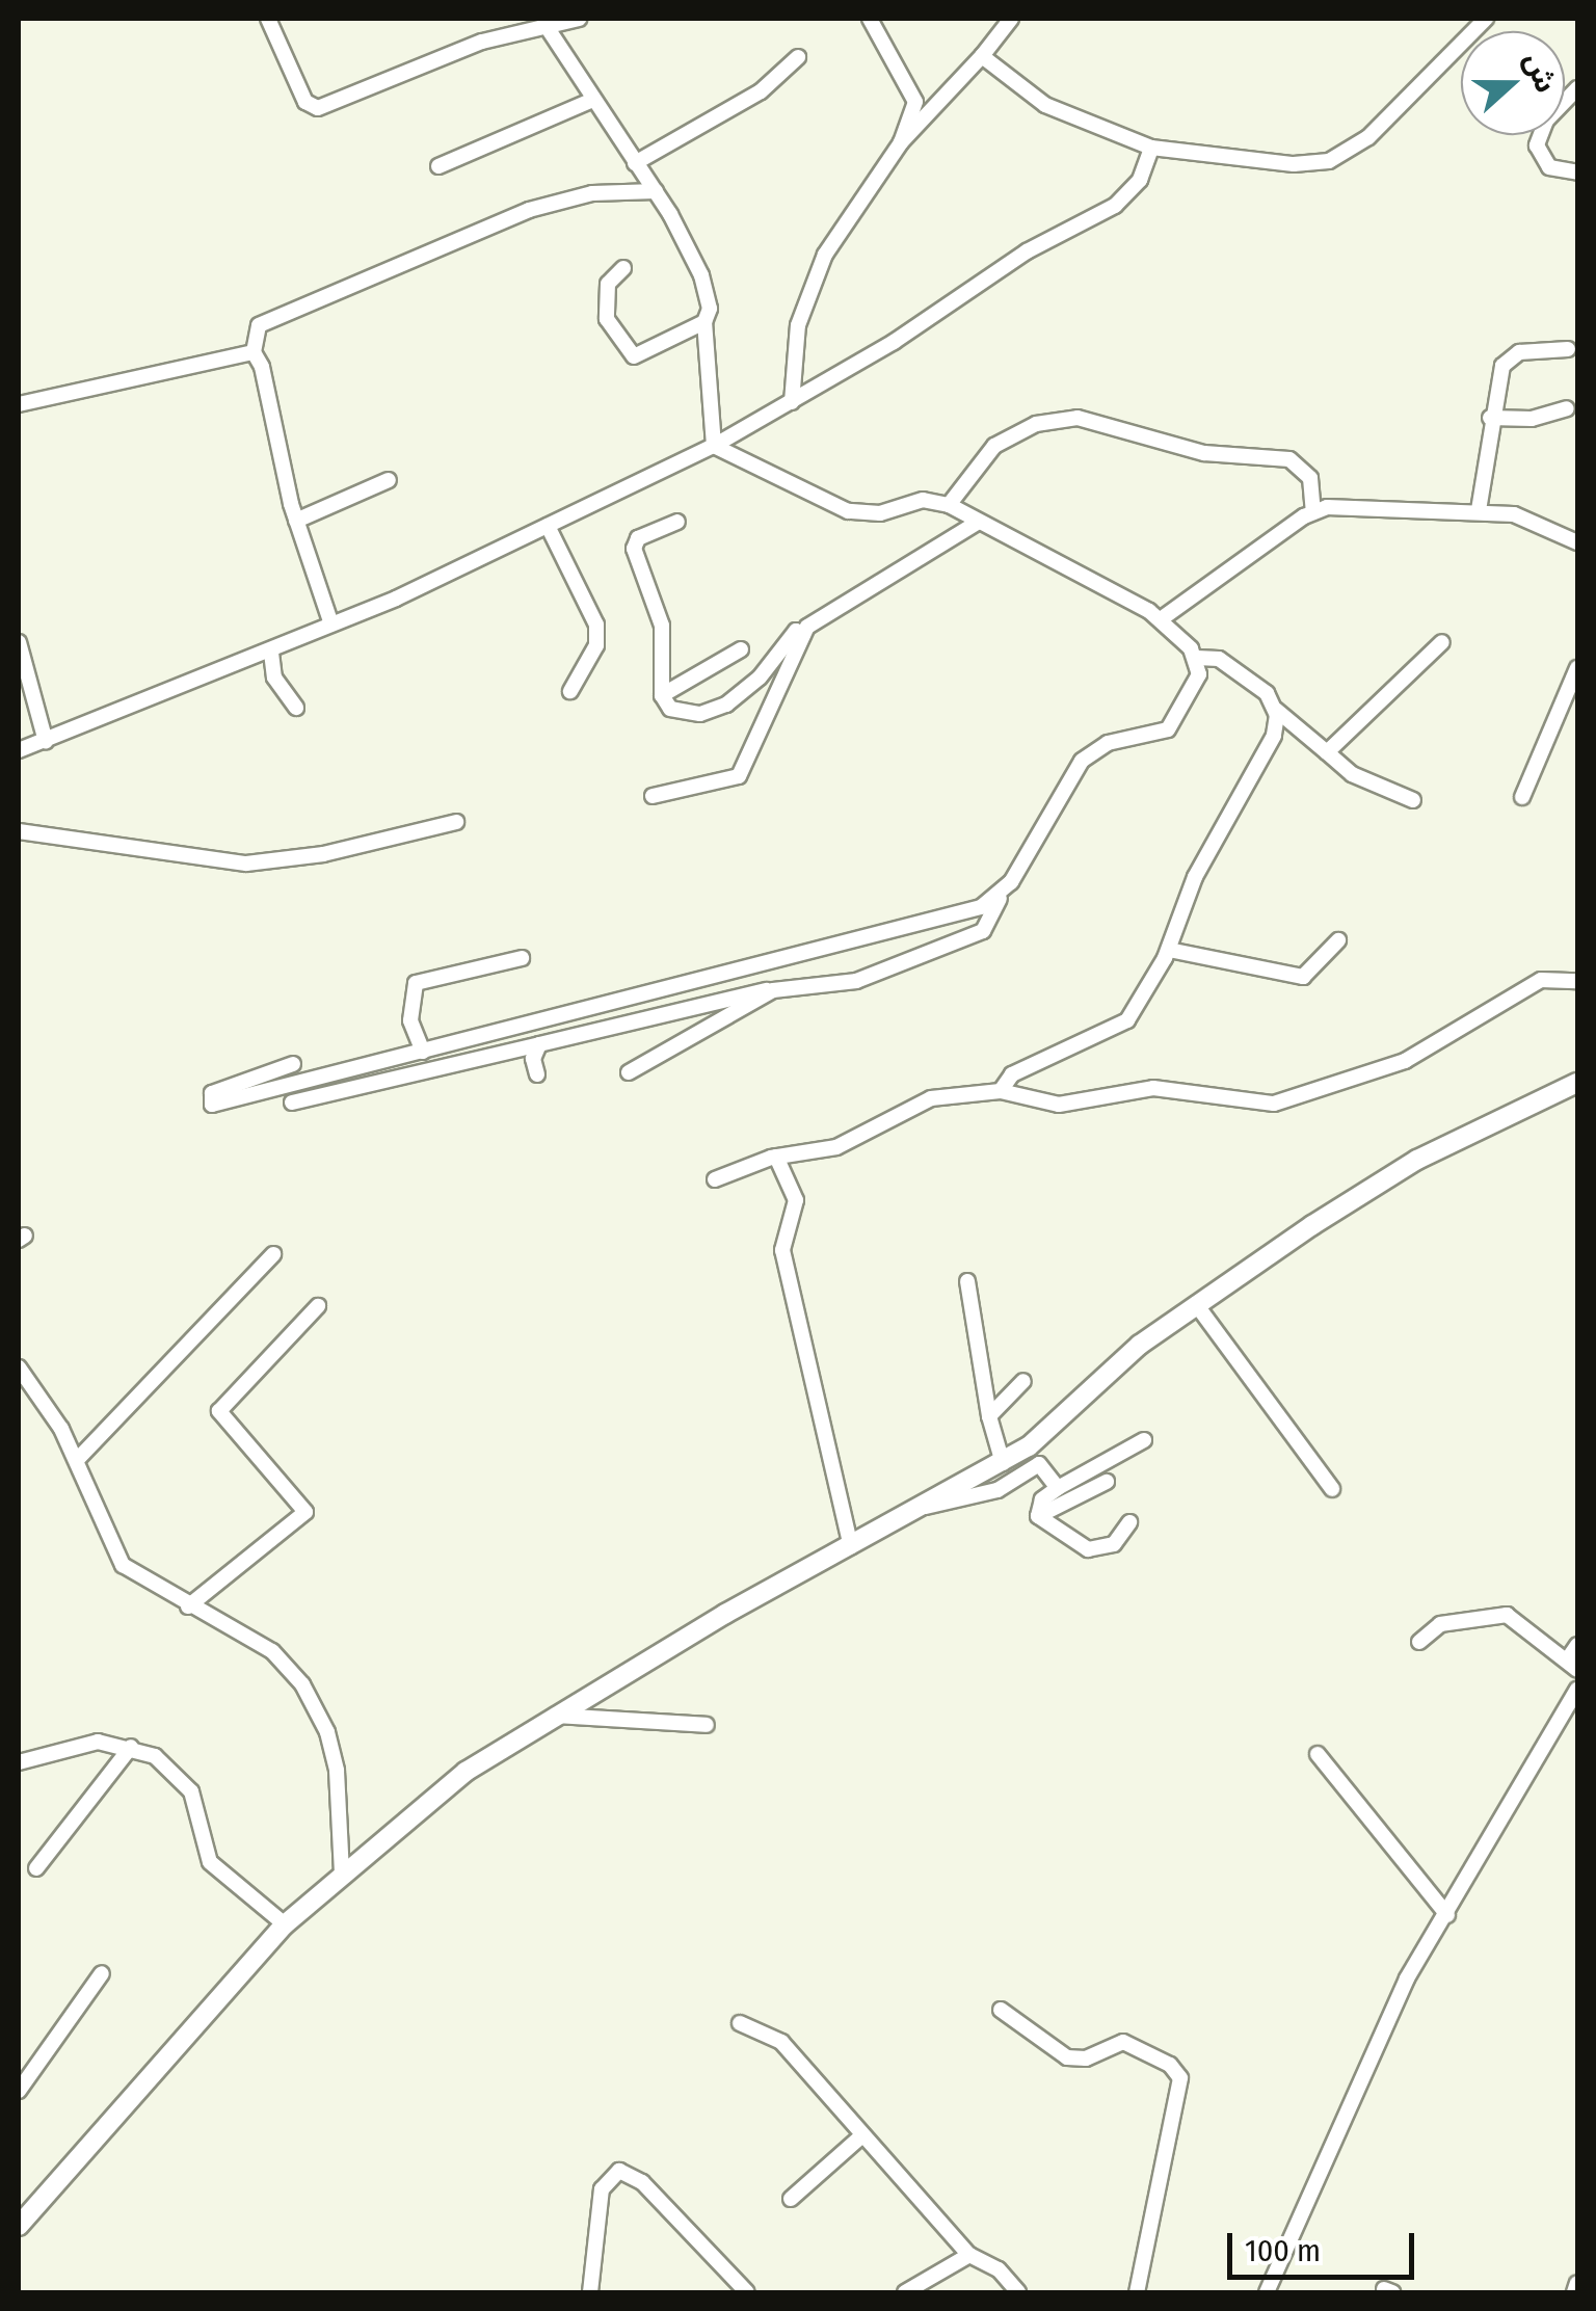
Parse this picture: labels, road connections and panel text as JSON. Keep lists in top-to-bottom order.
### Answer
{
  "scale_bar": "100 m",
  "north": "right"
}
